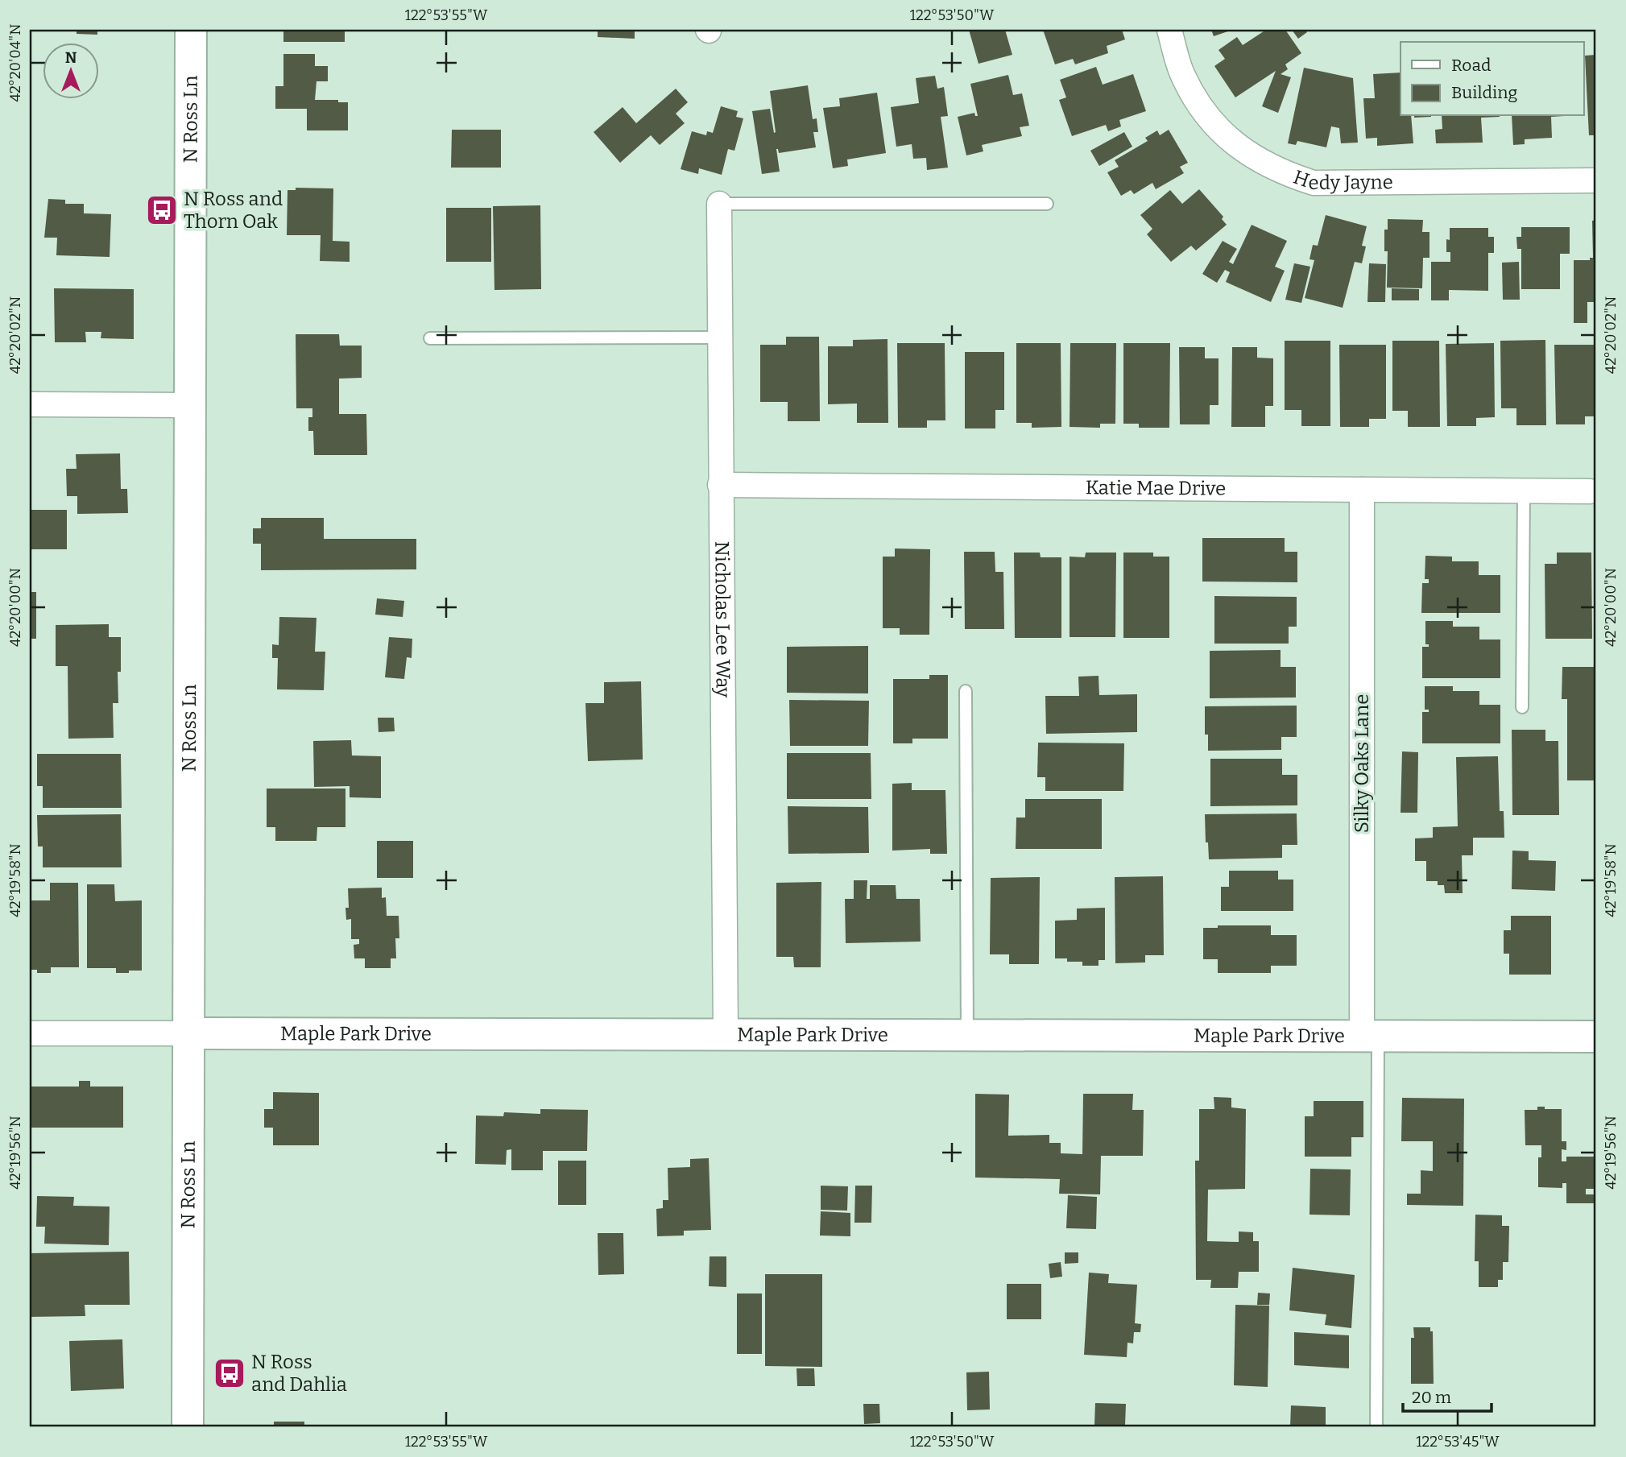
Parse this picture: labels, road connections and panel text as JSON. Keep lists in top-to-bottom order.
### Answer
{
  "streets": {
    "main road": ["N Ross Ln", "Maple Park Drive"],
    "street": [
      "Hedy Jayne",
      "Katie Mae Drive",
      "Nicholas Lee Way",
      "Silky Oaks Lane"
    ]
  },
  "crossings": [
    ["N Ross Ln", "Maple Park Drive"],
    ["Katie Mae Drive", "Nicholas Lee Way"],
    ["Katie Mae Drive", "Silky Oaks Lane"],
    ["Nicholas Lee Way", "Maple Park Drive"],
    ["Silky Oaks Lane", "Maple Park Drive"]
  ],
  "places": {
    "bus stop": ["N Ross and Thorn Oak", "N Ross and Dahlia"]
  },
  "legend": ["Road", "Building"],
  "scale_bar": "20 m",
  "north": "top",
  "coordinates": [
    "122°53'55\"W",
    "122°53'50\"W",
    "42°20'04\"N",
    "42°20'02\"N",
    "42°20'00\"N",
    "42°19'58\"N",
    "42°19'56\"N",
    "122°53'45\"W"
  ]
}
